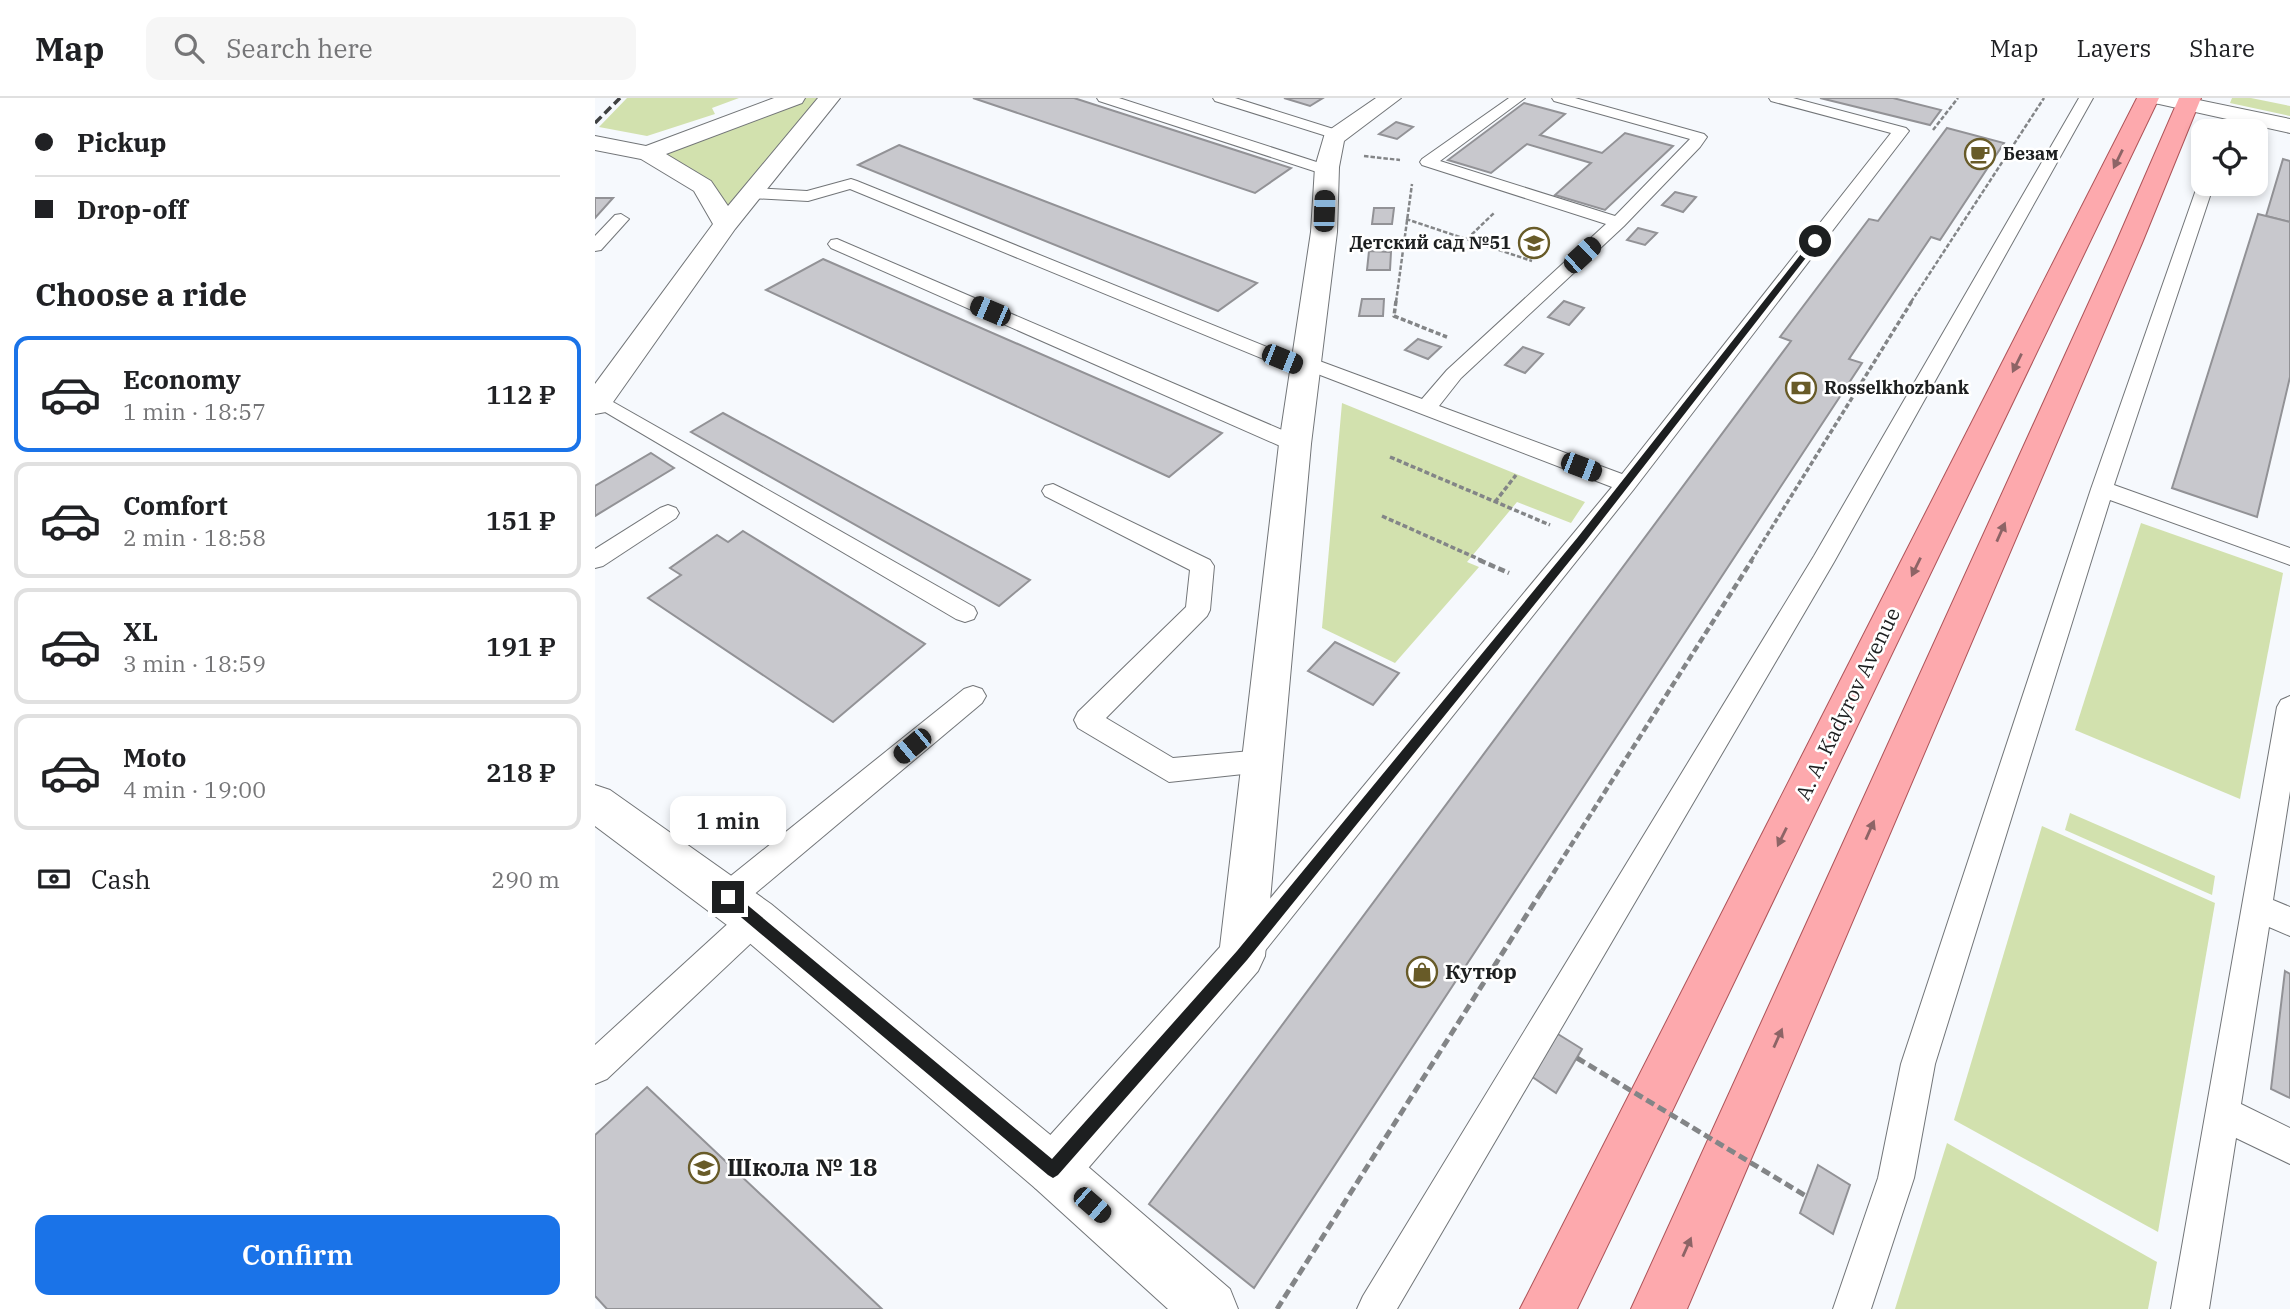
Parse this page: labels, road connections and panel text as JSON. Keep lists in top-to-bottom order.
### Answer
{
  "streets": {
    "main road": ["A. A. Kadyrov Avenue"]
  },
  "places": {
    "cafe": ["Безам"],
    "school or university": ["Детский сад №51", "Школа № 18"],
    "bank": ["Rosselkhozbank"],
    "shop": ["Кутюр"]
  },
  "page": {
    "header": "Map",
    "search": "Search here",
    "nav": ["Map", "Layers", "Share"],
    "banner": ["Pickup", "Drop-off"],
    "heading": "Choose a ride",
    "list": [
      {
        "name": "Economy",
        "note": "1 min · 18:57",
        "value": "112 ₽"
      },
      {
        "name": "Comfort",
        "note": "2 min · 18:58",
        "value": "151 ₽"
      },
      {
        "name": "XL",
        "note": "3 min · 18:59",
        "value": "191 ₽"
      },
      {
        "name": "Moto",
        "note": "4 min · 19:00",
        "value": "218 ₽"
      }
    ],
    "bubble": "1 min",
    "pay": ["Cash", "290 m"],
    "buttons": "Confirm"
  }
}
